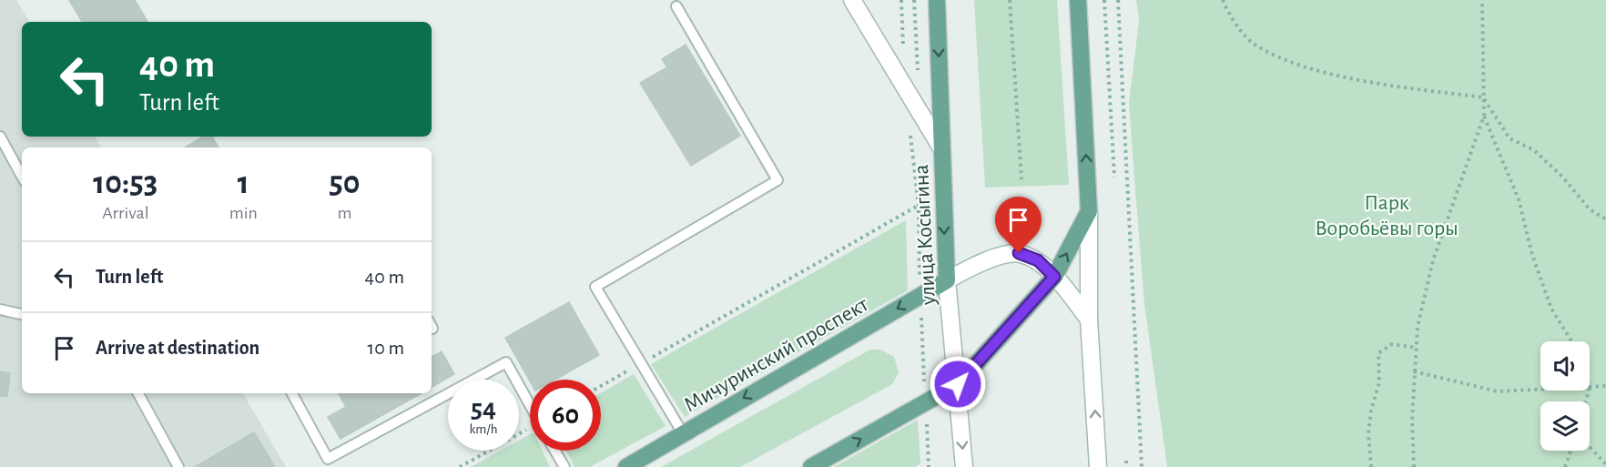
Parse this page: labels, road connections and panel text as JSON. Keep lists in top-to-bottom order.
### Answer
{
  "streets": {
    "main road": ["улица Косыгина", "Мичуринский проспект"]
  },
  "crossings": [
    ["улица Косыгина", "Мичуринский проспект"]
  ],
  "parks": ["Парк Воробьёвы горы"],
  "page": {
    "turn": ["40 m", "Turn left"],
    "eta": [
      "10:53",
      "Arrival",
      "1",
      "min",
      "50",
      "m"
    ],
    "list": [
      {
        "name": "Turn left",
        "value": "40 m"
      },
      {
        "name": "Arrive at destination",
        "value": "10 m"
      }
    ],
    "speed": "54 km/h",
    "limit": "60"
  }
}
